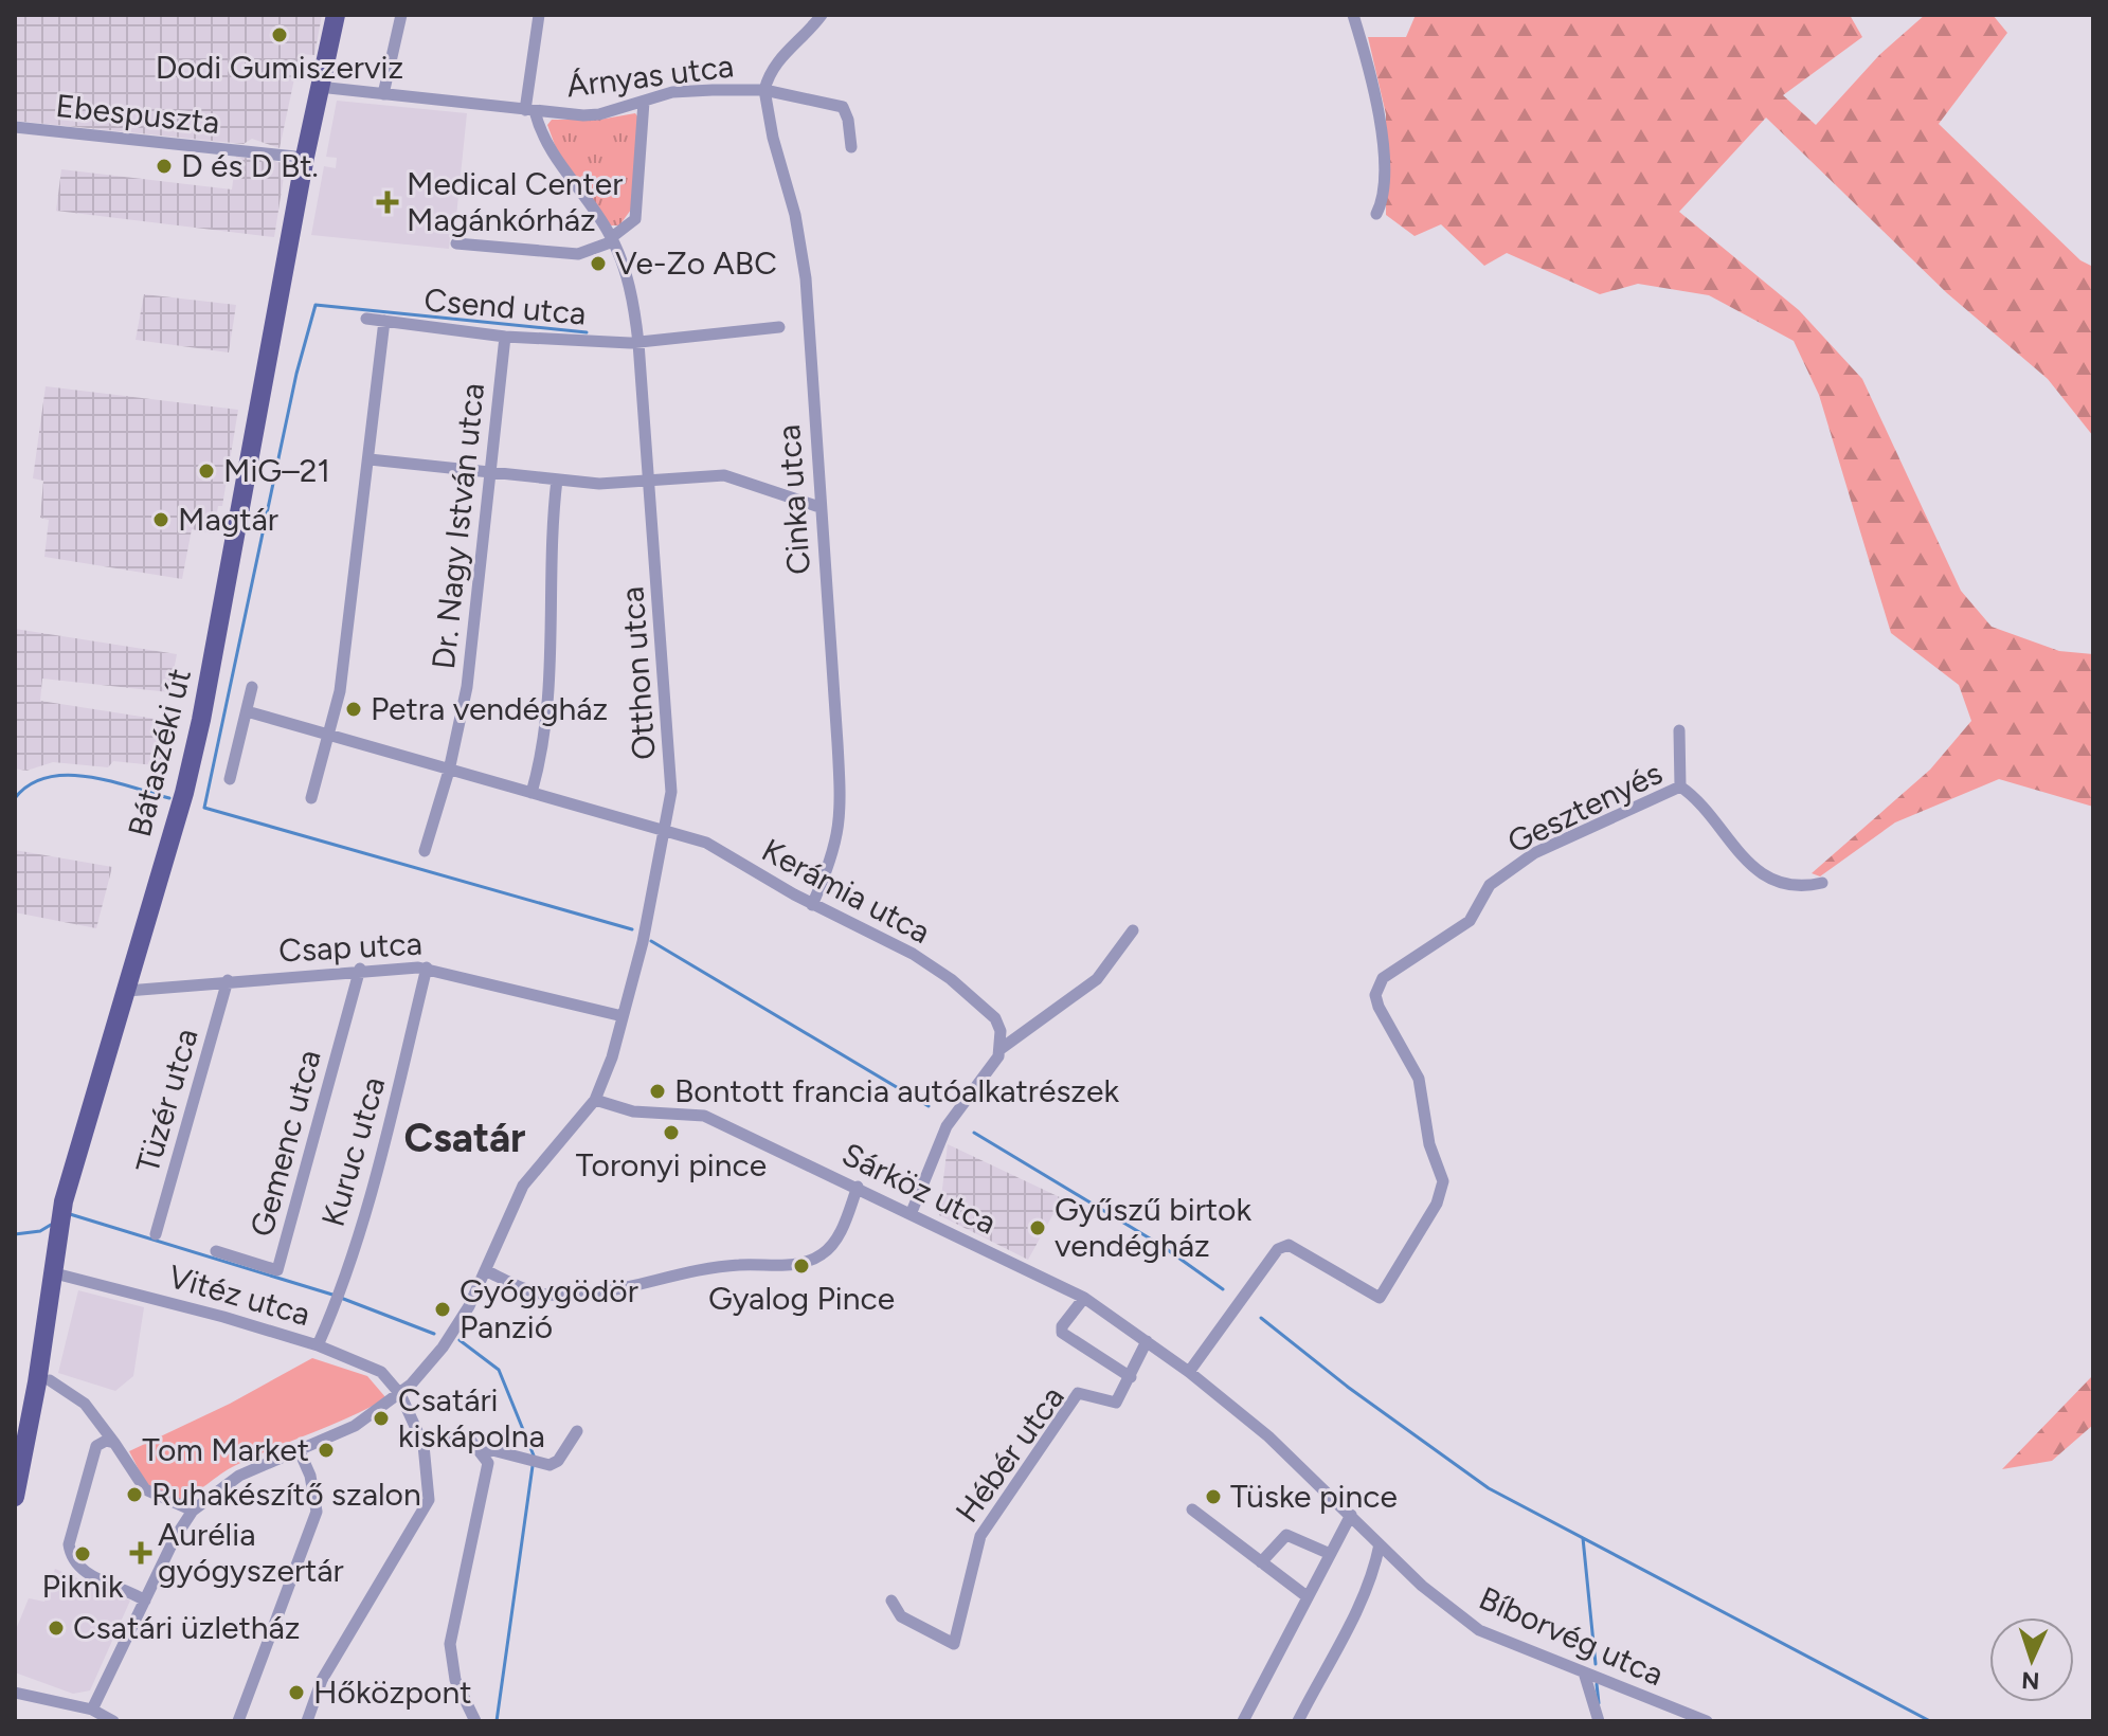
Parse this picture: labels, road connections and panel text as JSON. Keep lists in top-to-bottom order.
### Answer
{
  "streets": {
    "main road": ["Bátaszéki út"],
    "street": [
      "Árnyas utca",
      "Ebespuszta",
      "Csend utca",
      "Cinka utca",
      "Dr. Nagy István utca",
      "Otthon utca",
      "Gesztenyés",
      "Kerámia utca",
      "Csap utca",
      "Tüzér utca",
      "Gemenc utca",
      "Kuruc utca",
      "Sárköz utca",
      "Vitéz utca",
      "Hébér utca",
      "Bíborvég utca"
    ]
  },
  "crossings": [
    ["Árnyas utca", "Cinka utca"],
    ["Árnyas utca", "Otthon utca"],
    ["Árnyas utca", "Bátaszéki út"],
    ["Ebespuszta", "Bátaszéki út"],
    ["Csend utca", "Dr. Nagy István utca"],
    ["Csend utca", "Otthon utca"],
    ["Cinka utca", "Kerámia utca"],
    ["Dr. Nagy István utca", "Kerámia utca"],
    ["Otthon utca", "Kerámia utca"],
    ["Otthon utca", "Csap utca"],
    ["Otthon utca", "Sárköz utca"],
    ["Bátaszéki út", "Csap utca"],
    ["Bátaszéki út", "Vitéz utca"],
    ["Gesztenyés", "Sárköz utca"],
    ["Csap utca", "Tüzér utca"],
    ["Csap utca", "Gemenc utca"],
    ["Csap utca", "Kuruc utca"],
    ["Kuruc utca", "Vitéz utca"],
    ["Sárköz utca", "Hébér utca"],
    ["Sárköz utca", "Bíborvég utca"]
  ],
  "districts": ["Csatár"],
  "places": {
    "other": [
      "Dodi Gumiszerviz",
      "D és D Bt.",
      "Ve-Zo ABC",
      "MiG–21",
      "Magtár",
      "Petra vendégház",
      "Bontott francia autóalkatrészek",
      "Toronyi pince",
      "Gyűszű birtok vendégház",
      "Gyalog Pince",
      "Gyógygödör Panzió",
      "Csatári kiskápolna",
      "Tom Market",
      "Ruhakészítő szalon",
      "Tüske pince",
      "Piknik",
      "Csatári üzletház",
      "Hőközpont"
    ],
    "health": ["Medical Center Magánkórház", "Aurélia gyógyszertár"]
  },
  "north": "bottom"
}
